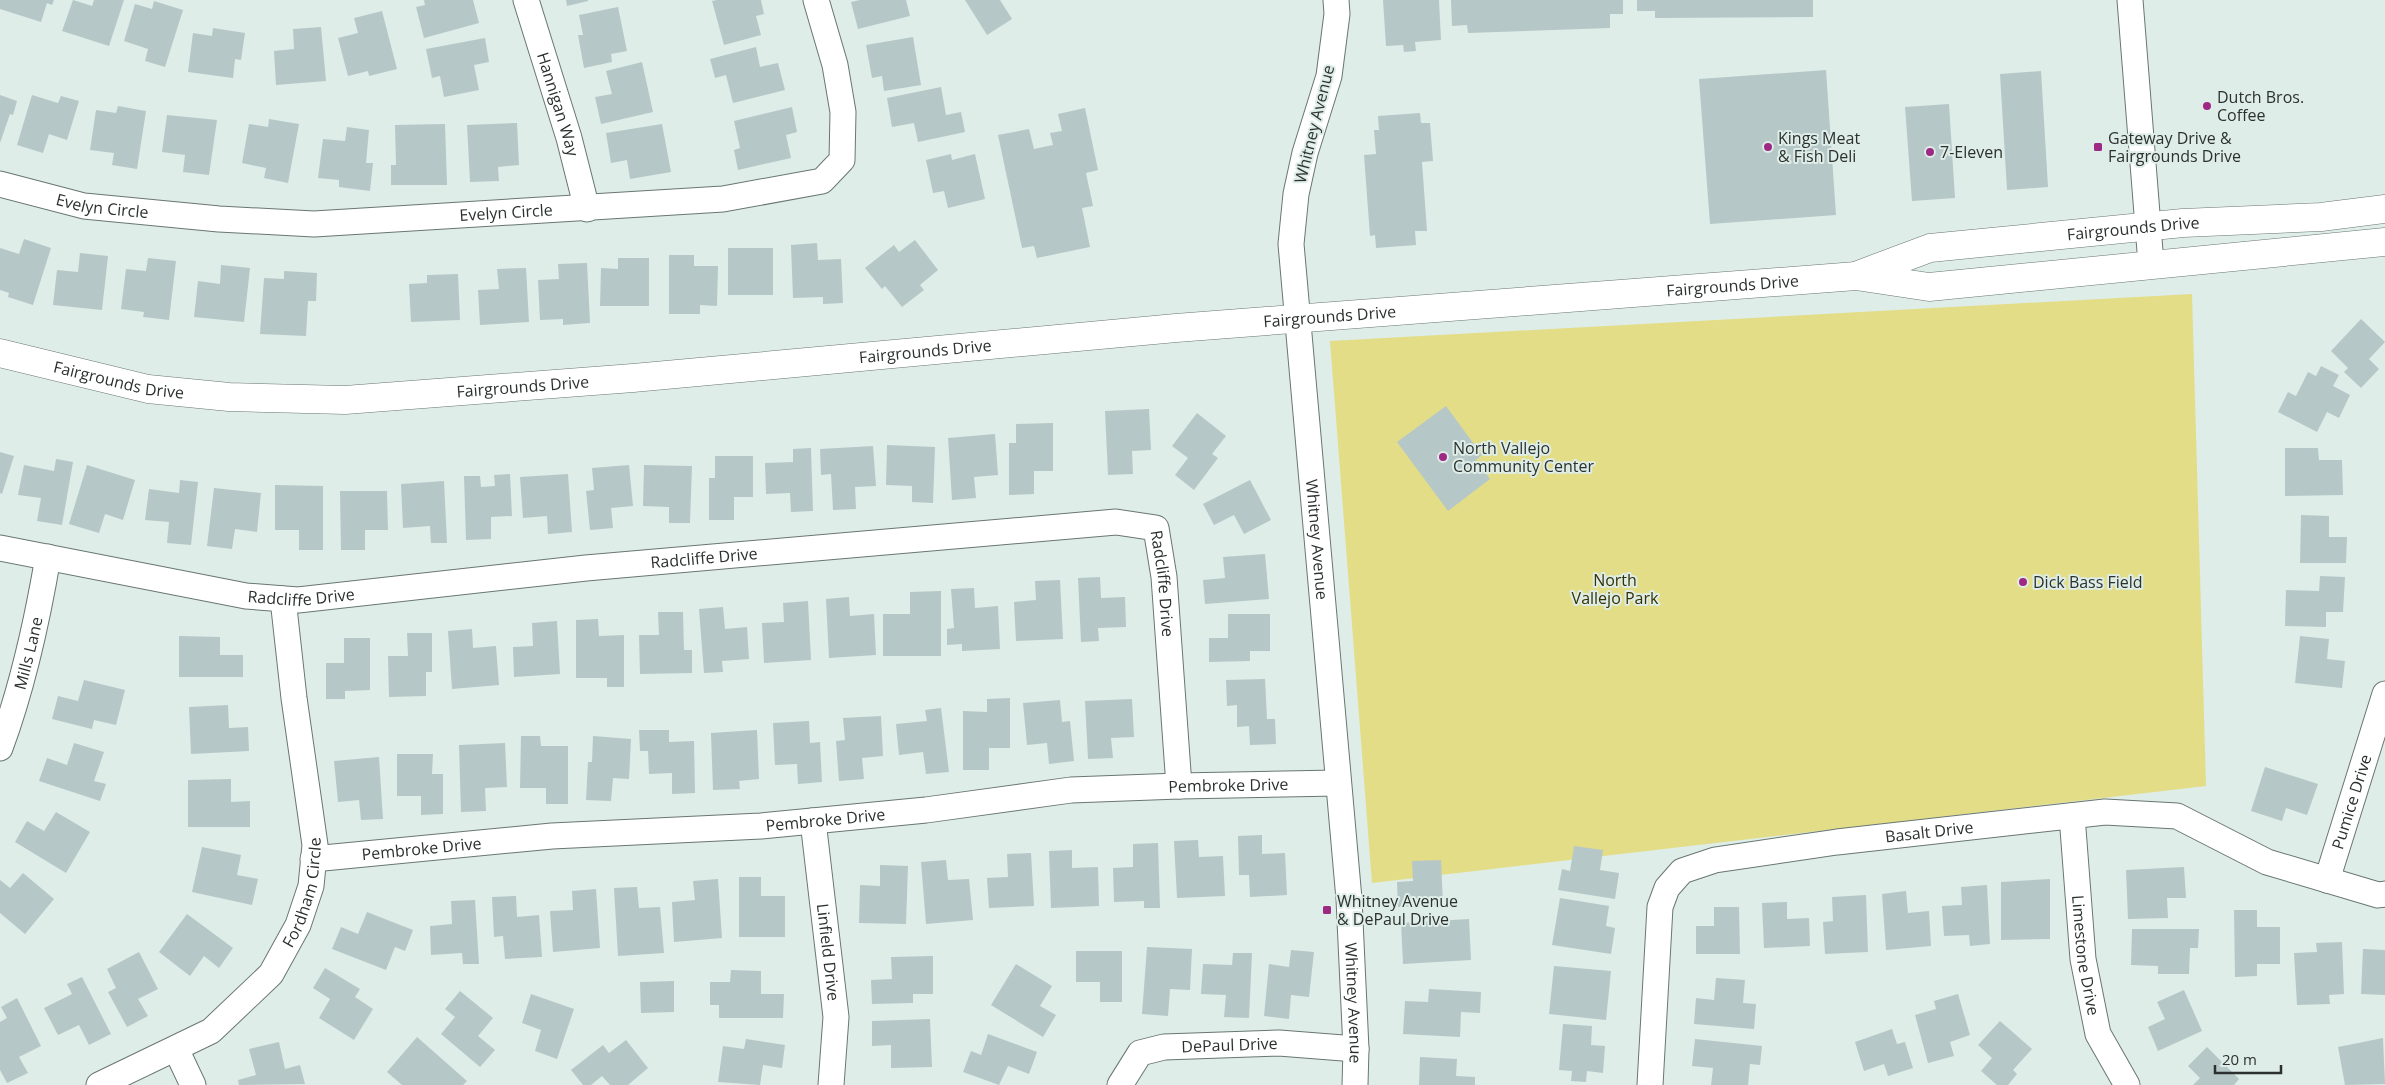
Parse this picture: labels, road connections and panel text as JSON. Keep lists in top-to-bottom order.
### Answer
{
  "streets": {
    "main road": ["Fairgrounds Drive"],
    "street": [
      "Hannigan Way",
      "Whitney Avenue",
      "Evelyn Circle",
      "Radcliffe Drive",
      "Mills Lane",
      "Pembroke Drive",
      "Pumice Drive",
      "Basalt Drive",
      "Fordham Circle",
      "Linfield Drive",
      "Limestone Drive",
      "DePaul Drive"
    ]
  },
  "crossings": [
    ["Hannigan Way", "Evelyn Circle"],
    ["Whitney Avenue", "Fairgrounds Drive"],
    ["Whitney Avenue", "Pembroke Drive"],
    ["Whitney Avenue", "DePaul Drive"],
    ["Radcliffe Drive", "Mills Lane"],
    ["Radcliffe Drive", "Pembroke Drive"],
    ["Radcliffe Drive", "Fordham Circle"],
    ["Pembroke Drive", "Fordham Circle"],
    ["Pembroke Drive", "Linfield Drive"],
    ["Pumice Drive", "Basalt Drive"],
    ["Basalt Drive", "Limestone Drive"]
  ],
  "parks": ["North Vallejo Park"],
  "places": {
    "other": [
      "Dutch Bros. Coffee",
      "Kings Meat & Fish Deli",
      "7-Eleven",
      "North Vallejo Community Center",
      "Dick Bass Field"
    ],
    "transit": ["Gateway Drive & Fairgrounds Drive", "Whitney Avenue & DePaul Drive"]
  },
  "scale_bar": "20 m"
}
